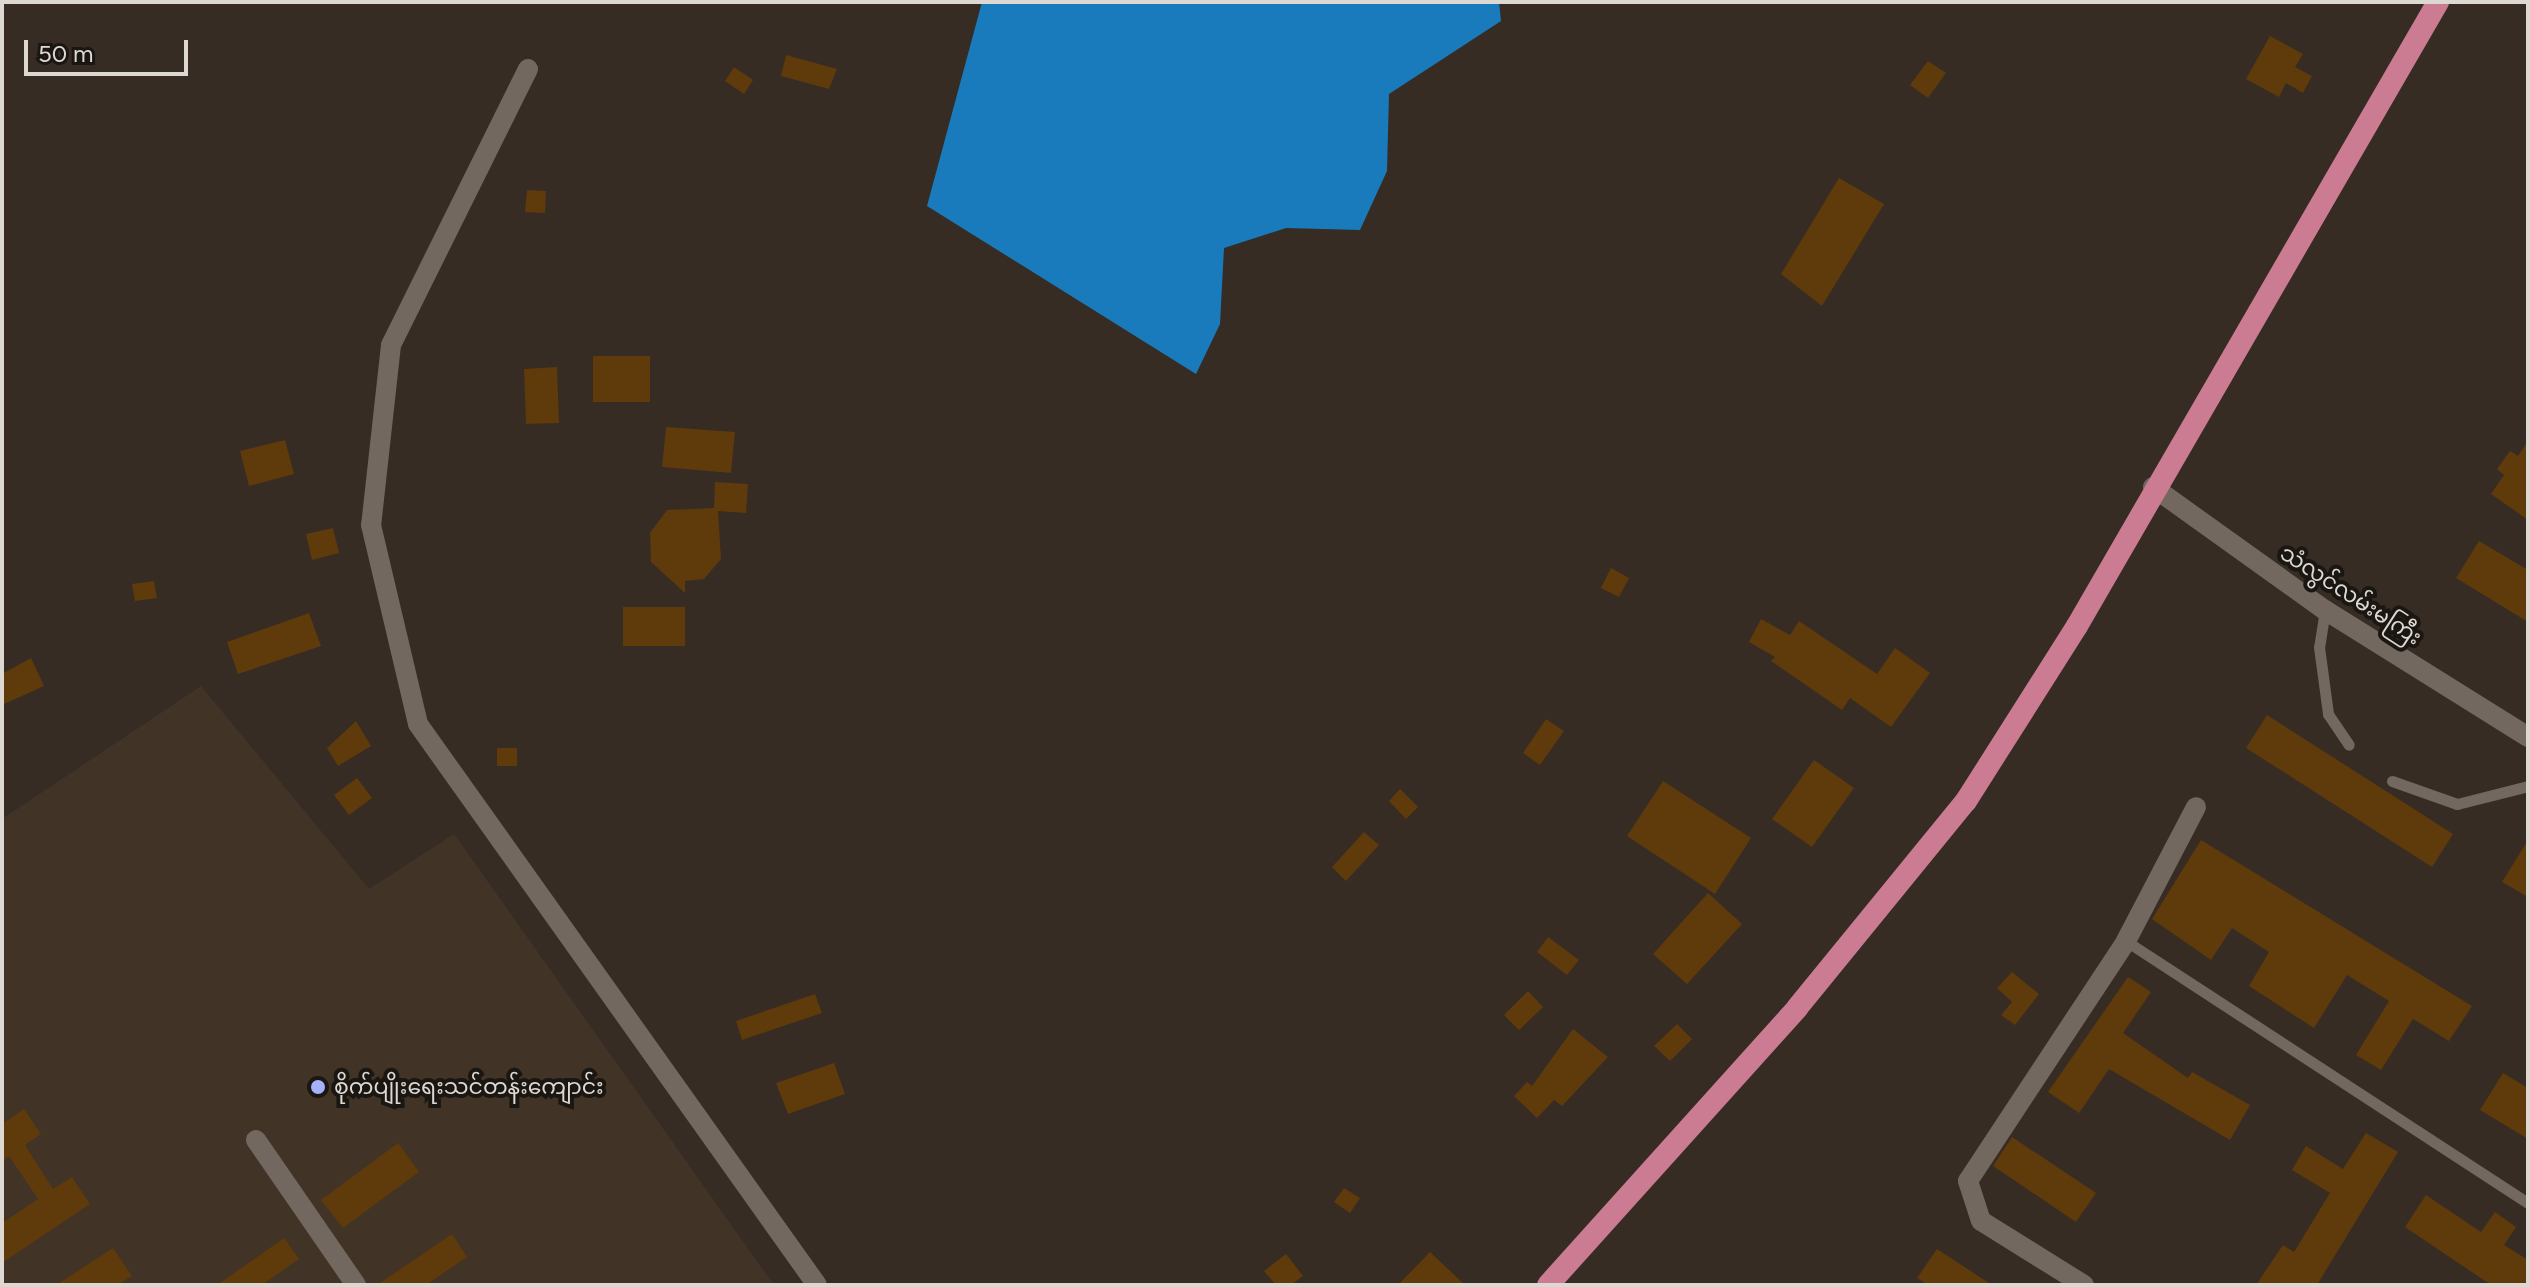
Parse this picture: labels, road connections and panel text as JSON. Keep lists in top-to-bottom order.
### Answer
{
  "streets": {
    "street": ["သံလွင်လမ်းမကြီး"]
  },
  "places": ["စိုက်ပျိုးရေးသင်တန်းကျောင်း"],
  "scale_bar": "50 m"
}
